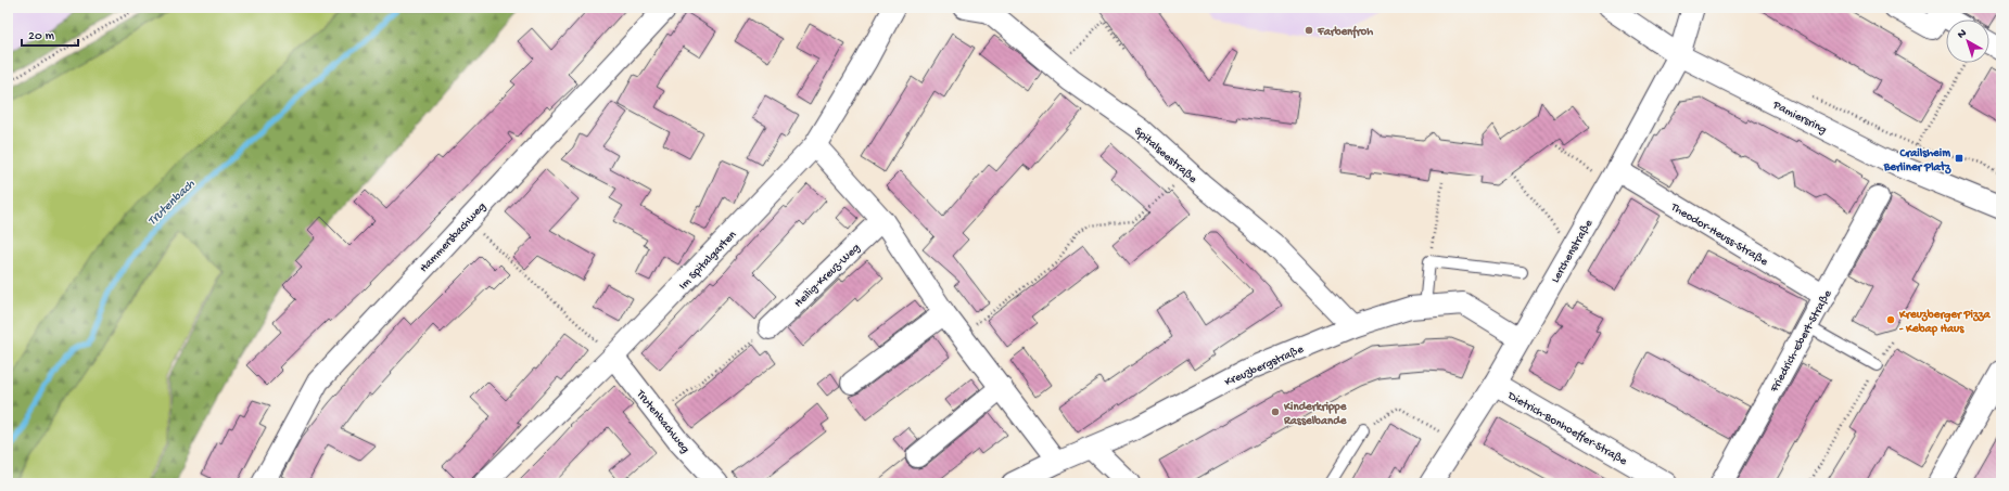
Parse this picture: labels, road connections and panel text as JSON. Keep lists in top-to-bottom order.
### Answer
{
  "streets": {
    "street": [
      "Pamiersring",
      "Spitalseestraße",
      "Theodor-Heuss-Straße",
      "Hammersbachweg",
      "Lerchenstraße",
      "Im Spitalgarten",
      "Heilig-Kreuz-Weg",
      "Friedrich-Ebert-Straße",
      "Kreuzbergstraße",
      "Trutenbachweg",
      "Dietrich-Bonhoeffer-Straße"
    ]
  },
  "crossings": [
    ["Pamiersring", "Lerchenstraße"],
    ["Spitalseestraße", "Kreuzbergstraße"],
    ["Theodor-Heuss-Straße", "Lerchenstraße"],
    ["Theodor-Heuss-Straße", "Friedrich-Ebert-Straße"],
    ["Lerchenstraße", "Kreuzbergstraße"],
    ["Lerchenstraße", "Dietrich-Bonhoeffer-Straße"],
    ["Im Spitalgarten", "Trutenbachweg"]
  ],
  "water": ["Trutenbach"],
  "places": {
    "other": ["Farbenfroh", "Kreuzberger Pizza - Kebap Haus", "Kinderkrippe Rasselbande"],
    "transit": ["Crailsheim Berliner Platz"]
  },
  "scale_bar": "20 m",
  "north": "top left"
}
